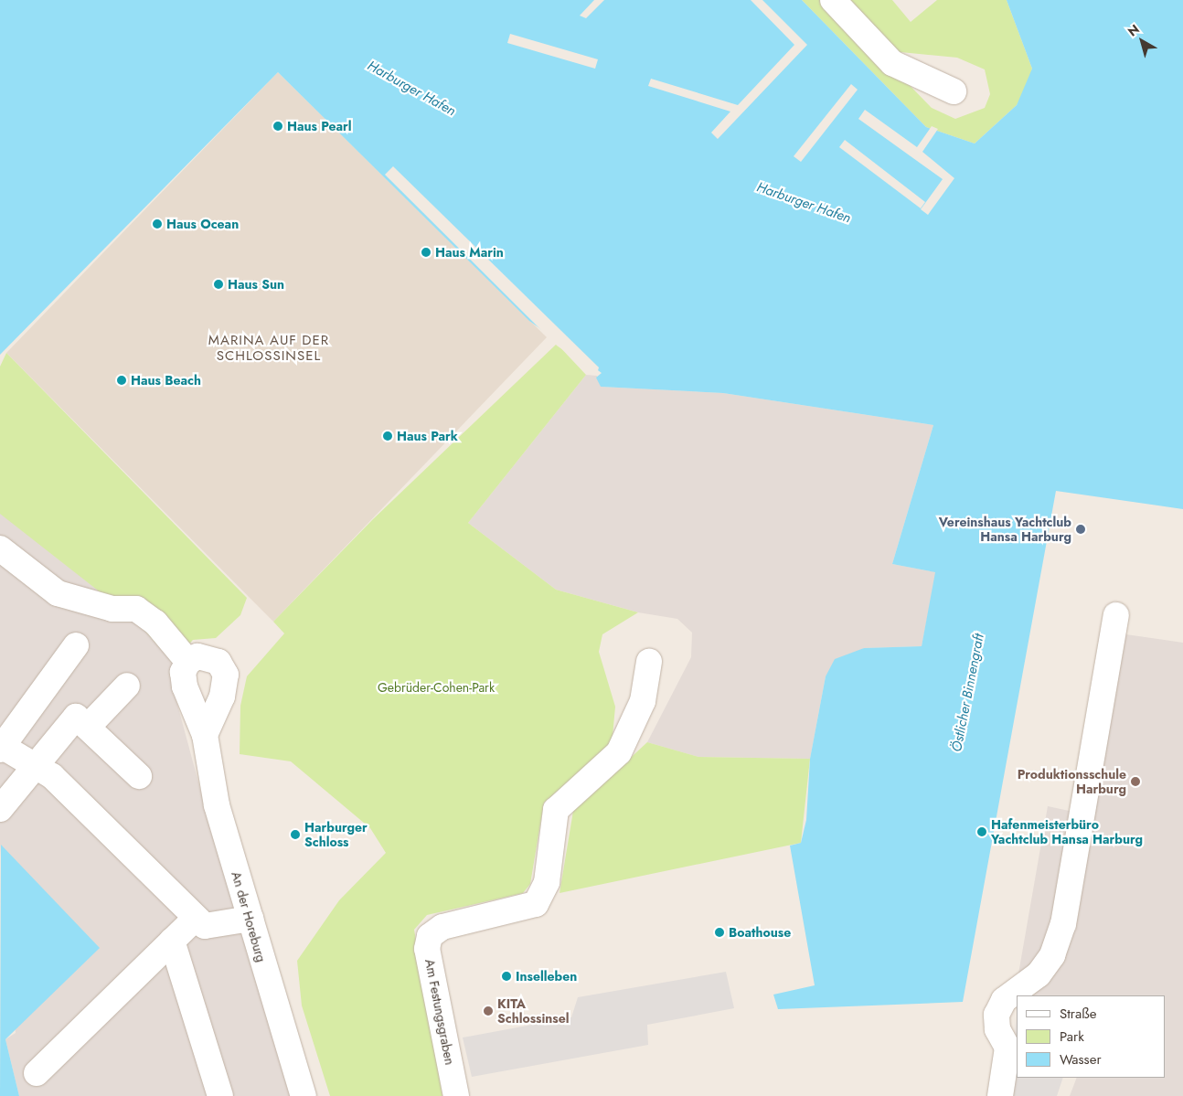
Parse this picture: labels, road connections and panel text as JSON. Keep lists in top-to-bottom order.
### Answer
{
  "streets": {
    "street": ["An der Horeburg", "Am Festungsgraben"]
  },
  "districts": ["MARINA AUF DER SCHLOSSINSEL"],
  "water": ["Harburger Hafen", "Östlicher Binnengraft"],
  "parks": ["Gebrüder-Cohen-Park"],
  "places": [
    "Haus Pearl",
    "Haus Ocean",
    "Haus Marin",
    "Haus Sun",
    "Haus Beach",
    "Haus Park",
    "Vereinshaus Yachtclub Hansa Harburg",
    "Produktionsschule Harburg",
    "Hafenmeisterbüro Yachtclub Hansa Harburg",
    "Harburger Schloss",
    "Boathouse",
    "Inselleben",
    "KITA Schlossinsel"
  ],
  "legend": ["Straße", "Park", "Wasser"],
  "north": "top left"
}
